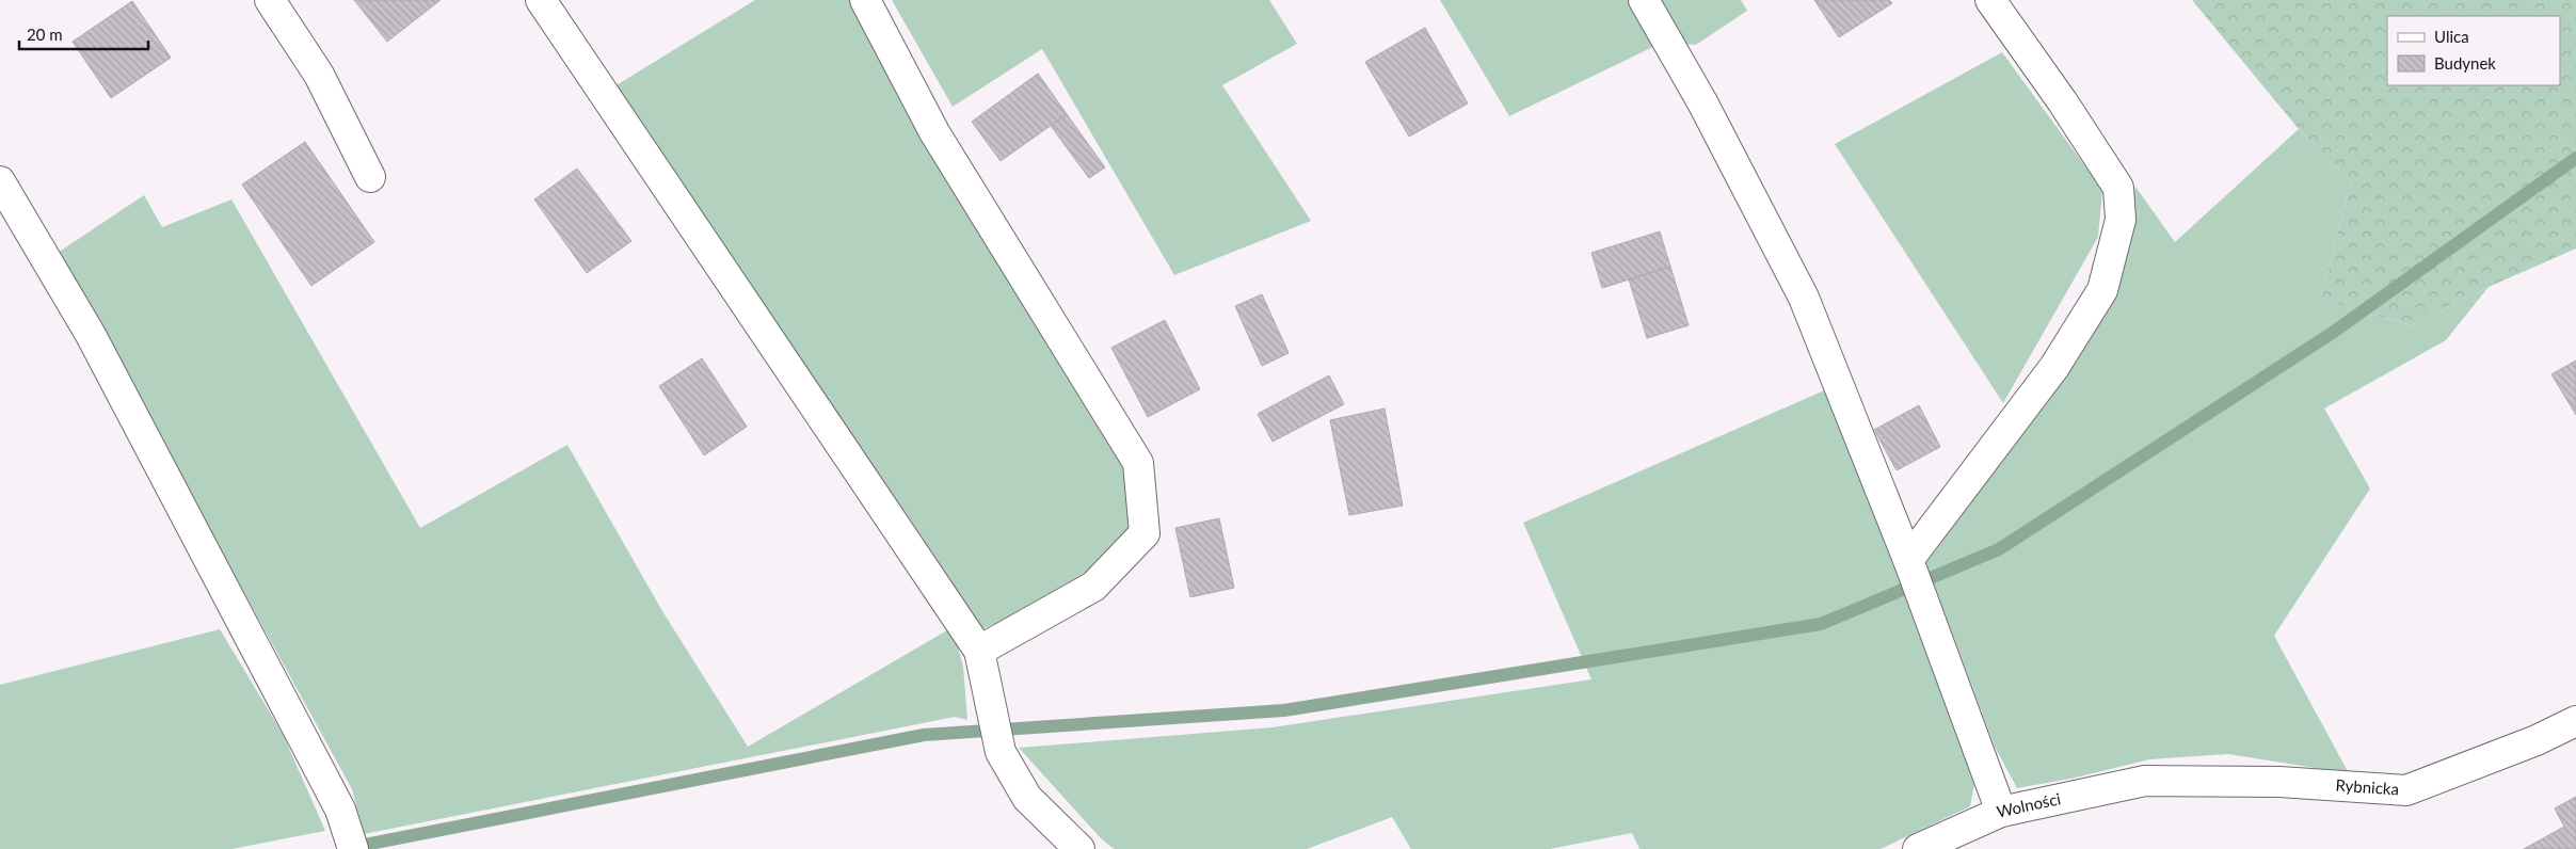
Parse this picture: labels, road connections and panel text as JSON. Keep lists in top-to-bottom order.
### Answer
{
  "streets": {
    "street": ["Rybnicka", "Wolności"]
  },
  "crossings": [
    ["Rybnicka", "Wolności"]
  ],
  "legend": ["Ulica", "Budynek"],
  "scale_bar": "20 m"
}
